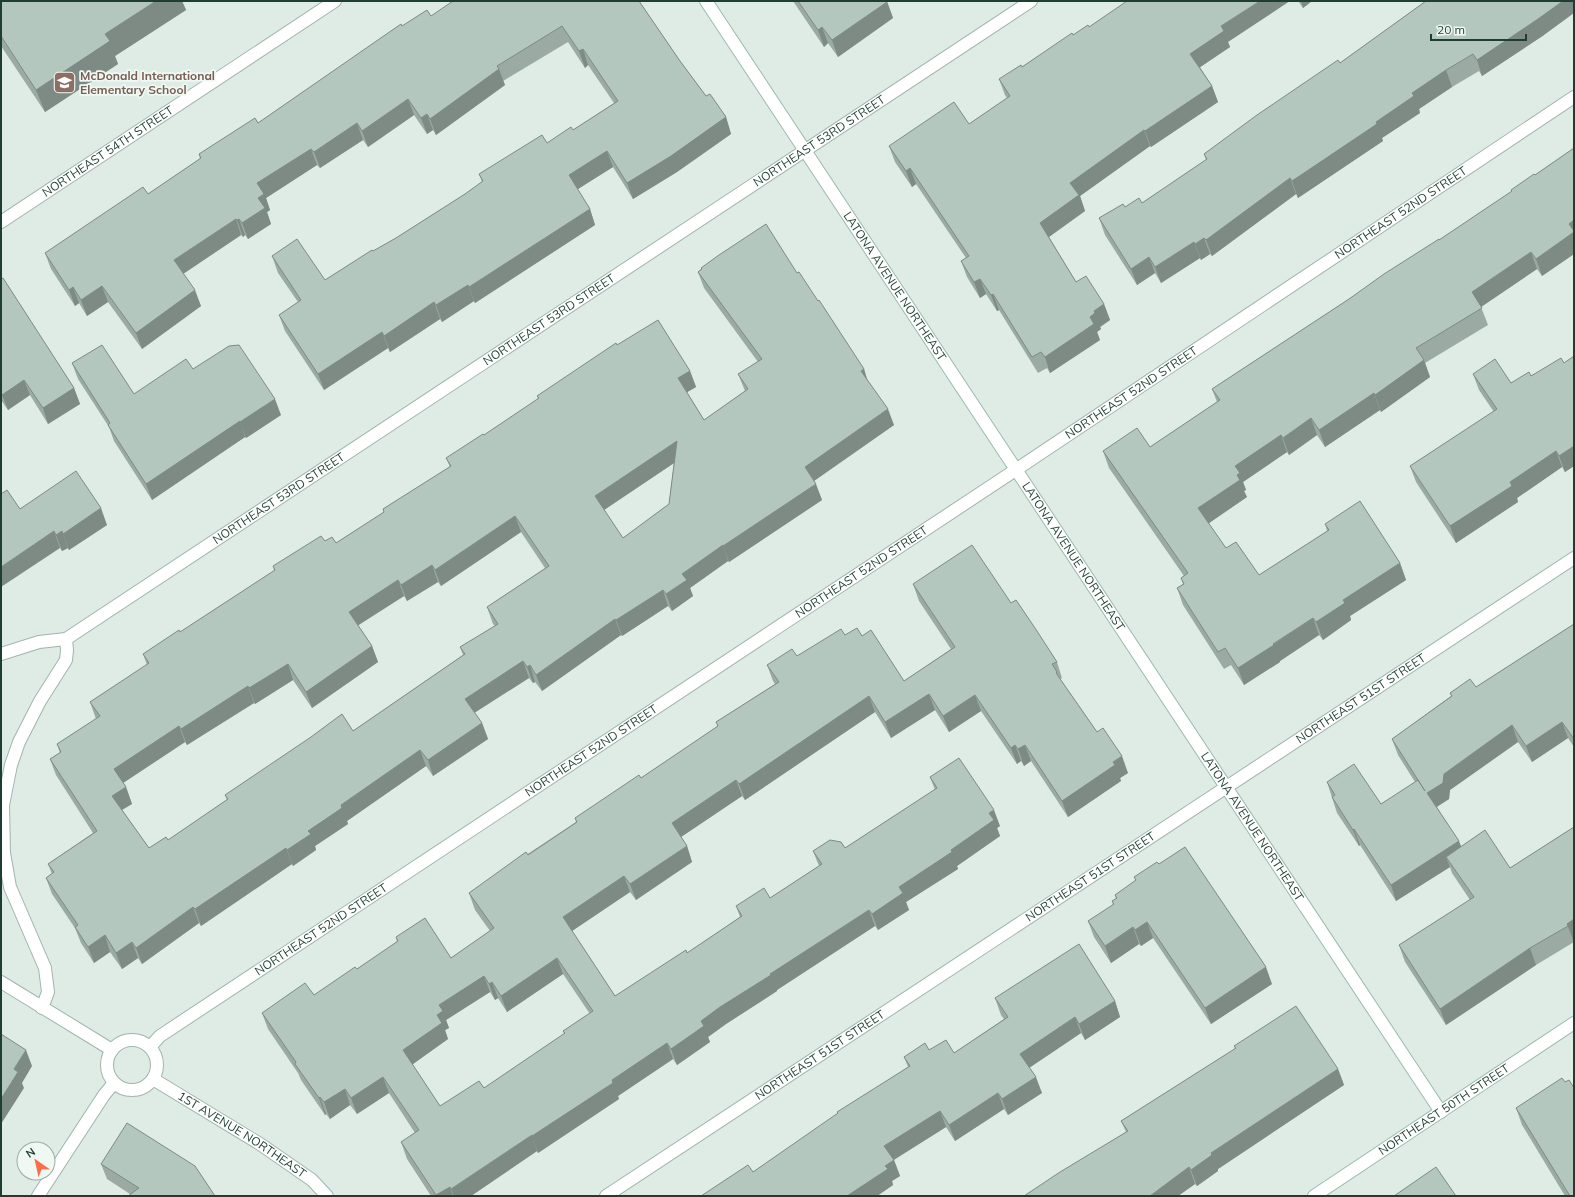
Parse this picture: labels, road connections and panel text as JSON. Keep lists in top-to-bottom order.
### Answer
{
  "streets": {
    "street": [
      "NORTHEAST 53RD STREET",
      "NORTHEAST 54TH STREET",
      "NORTHEAST 52ND STREET",
      "LATONA AVENUE NORTHEAST",
      "NORTHEAST 51ST STREET",
      "NORTHEAST 50TH STREET",
      "1ST AVENUE NORTHEAST"
    ]
  },
  "crossings": [
    ["NORTHEAST 53RD STREET", "LATONA AVENUE NORTHEAST"],
    ["NORTHEAST 52ND STREET", "LATONA AVENUE NORTHEAST"],
    ["NORTHEAST 52ND STREET", "1ST AVENUE NORTHEAST"],
    ["LATONA AVENUE NORTHEAST", "NORTHEAST 51ST STREET"],
    ["LATONA AVENUE NORTHEAST", "NORTHEAST 50TH STREET"]
  ],
  "places": {
    "school or university": ["McDonald International Elementary School"]
  },
  "scale_bar": "20 m",
  "north": "top left"
}
